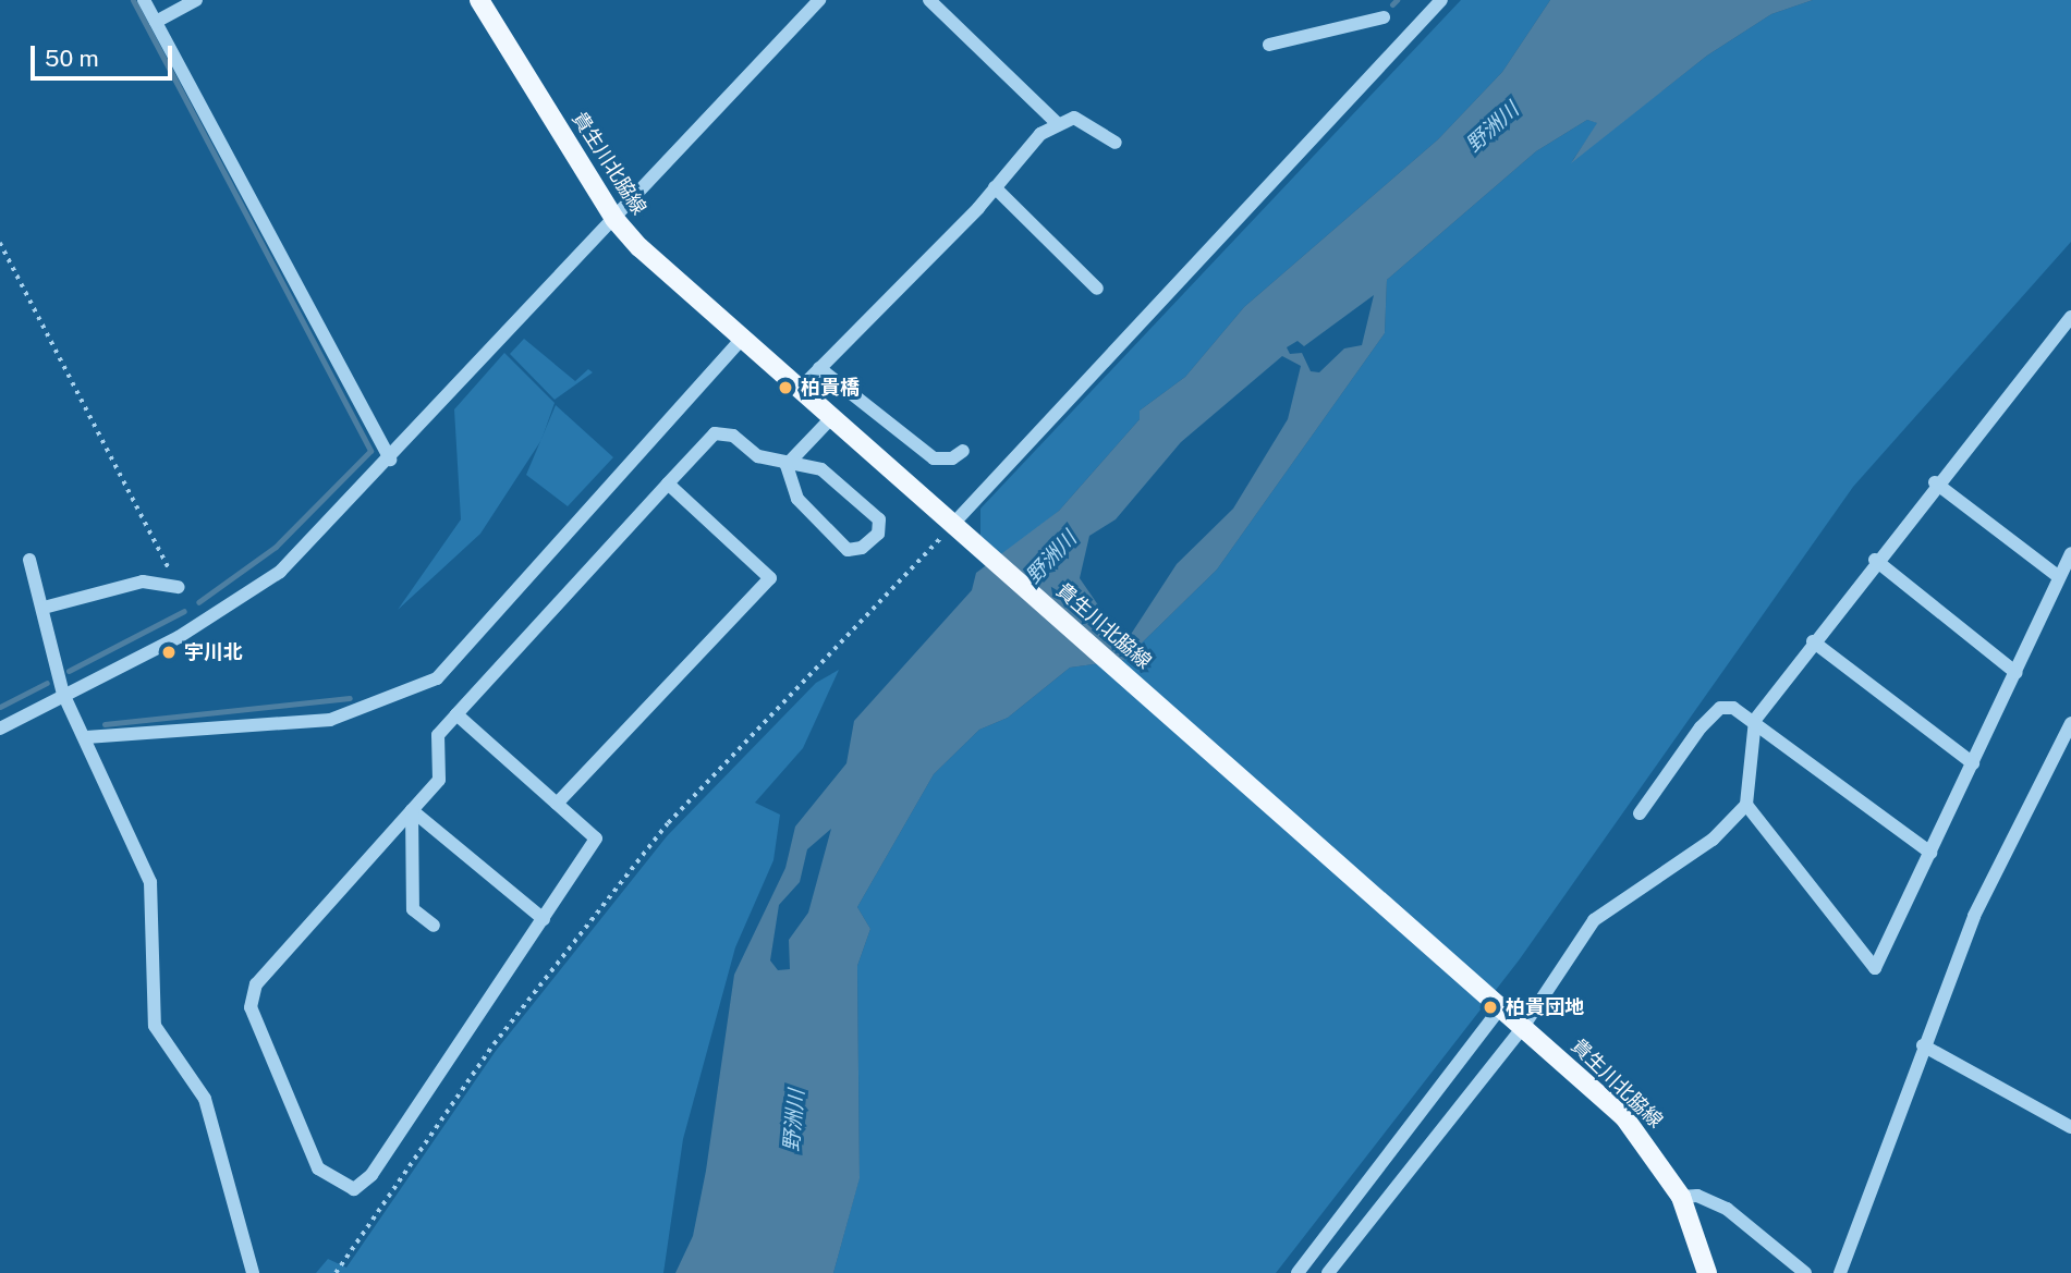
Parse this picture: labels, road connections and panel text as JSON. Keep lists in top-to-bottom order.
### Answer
{
  "streets": {
    "main road": ["貴生川北脇線"]
  },
  "water": ["野洲川"],
  "places": ["柏貴橋", "宇川北", "柏貴団地"],
  "scale_bar": "50 m"
}
